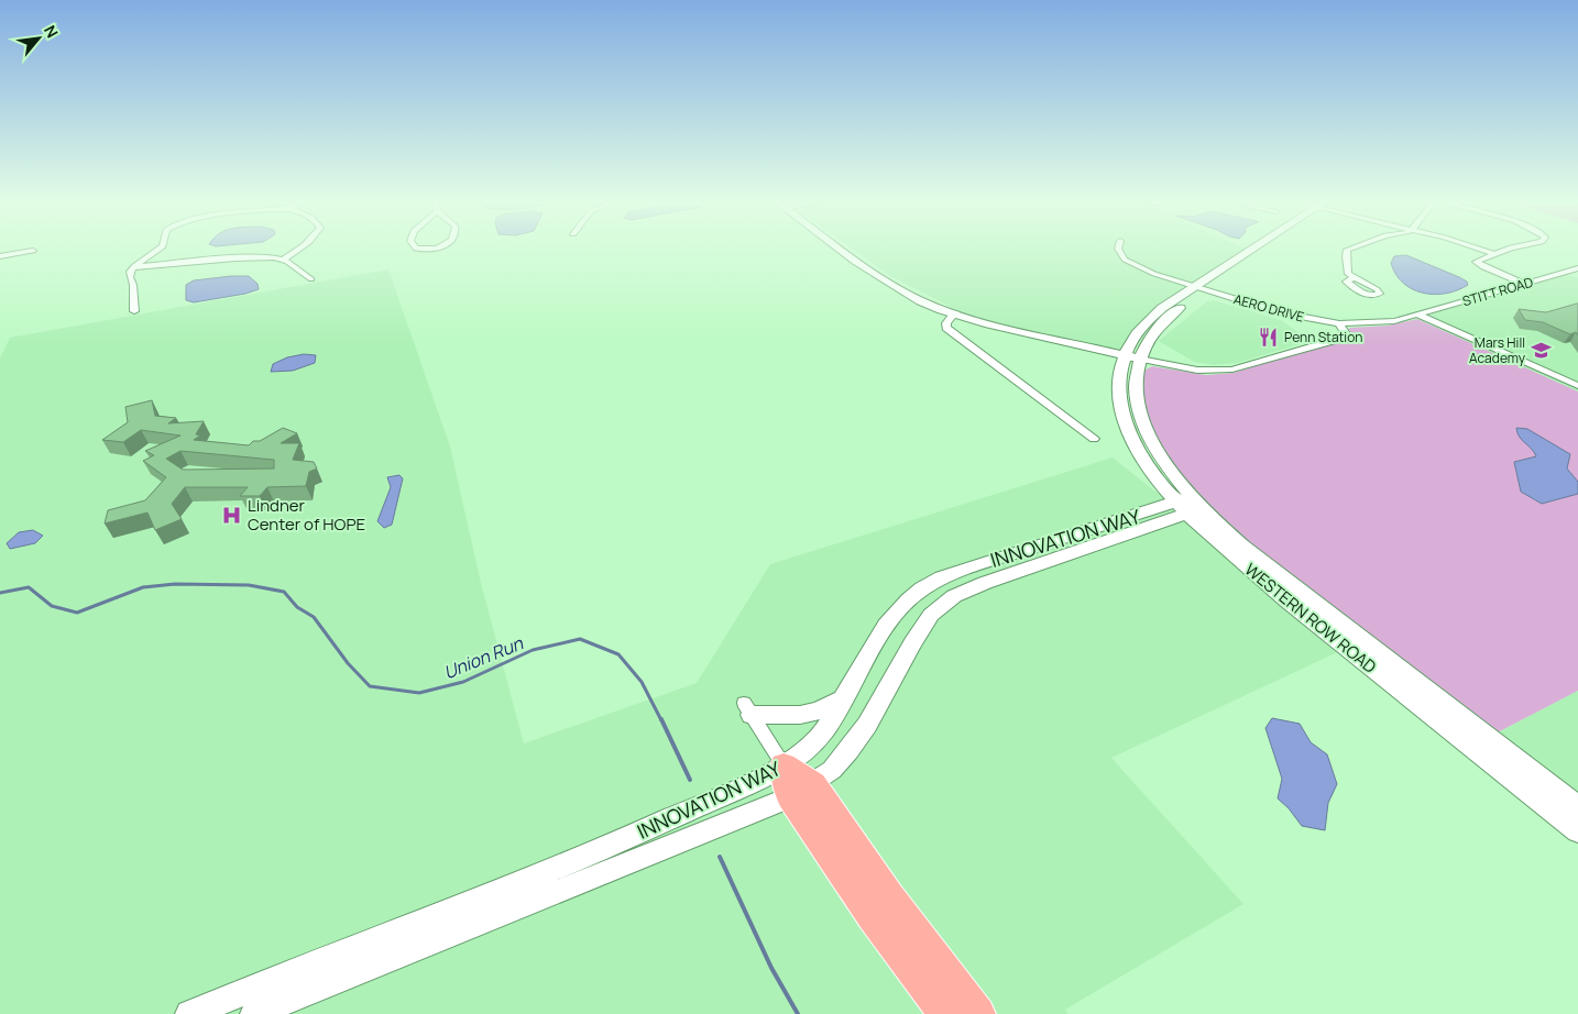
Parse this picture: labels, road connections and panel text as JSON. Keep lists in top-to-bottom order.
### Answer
{
  "streets": {
    "main road": ["INNOVATION WAY", "WESTERN ROW ROAD"],
    "street": ["STITT ROAD", "AERO DRIVE"]
  },
  "crossings": [
    ["STITT ROAD", "AERO DRIVE"],
    ["AERO DRIVE", "WESTERN ROW ROAD"],
    ["INNOVATION WAY", "WESTERN ROW ROAD"]
  ],
  "water": ["Union Run"],
  "places": {
    "restaurant": ["Penn Station"],
    "school or university": ["Mars Hill Academy"],
    "hospital": ["Lindner Center of HOPE"]
  },
  "north": "top right"
}
